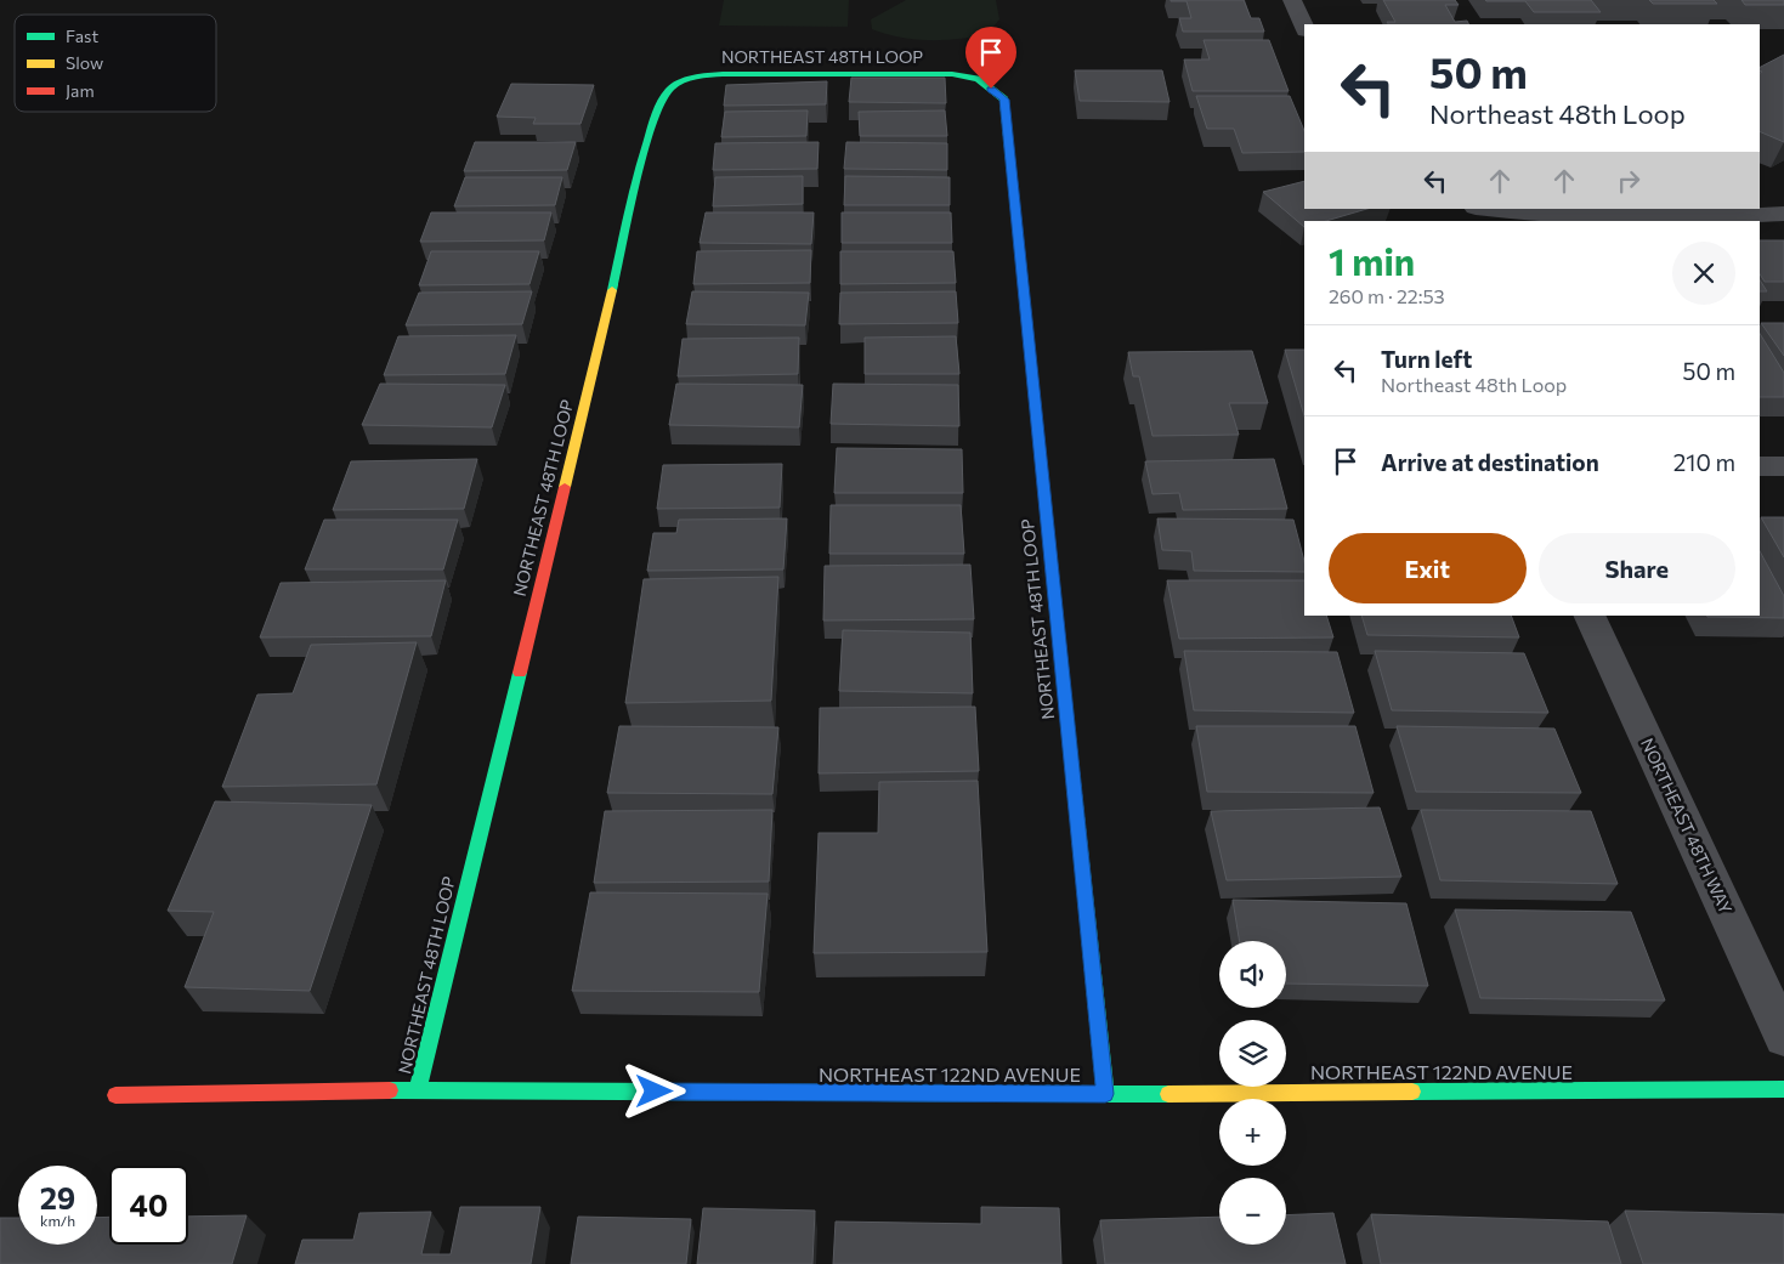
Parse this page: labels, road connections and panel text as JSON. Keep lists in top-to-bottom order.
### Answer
{
  "streets": {
    "street": ["NORTHEAST 48TH LOOP", "NORTHEAST 48TH WAY", "NORTHEAST 122ND AVENUE"]
  },
  "crossings": [
    ["NORTHEAST 48TH LOOP", "NORTHEAST 122ND AVENUE"]
  ],
  "legend": ["Fast", "Slow", "Jam"],
  "page": {
    "turn": ["50 m", "Northeast 48th Loop"],
    "heading": ["1 min", "260 m · 22:53"],
    "list": [
      {
        "name": "Turn left",
        "note": "Northeast 48th Loop",
        "value": "50 m"
      },
      {
        "name": "Arrive at destination",
        "value": "210 m"
      }
    ],
    "buttons": ["Exit", "Share"],
    "map_buttons": ["+", "−"],
    "speed": "29 km/h",
    "limit": "40"
  }
}
